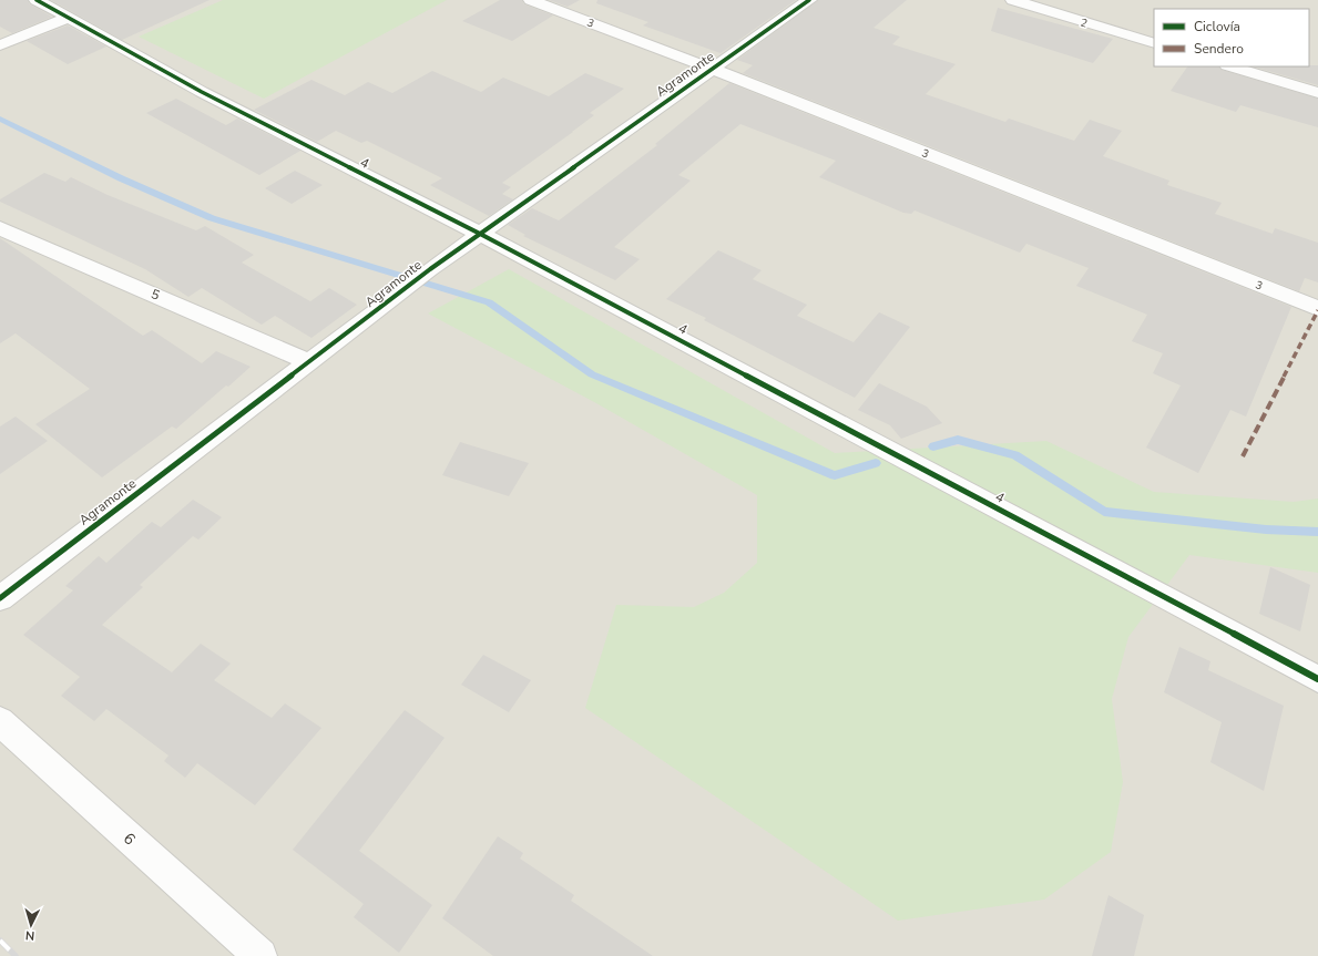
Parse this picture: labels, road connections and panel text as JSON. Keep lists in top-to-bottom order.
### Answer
{
  "streets": {
    "street": [
      "3",
      "2",
      "Agramonte",
      "4",
      "5",
      "6"
    ]
  },
  "crossings": [
    ["3", "Agramonte"],
    ["Agramonte", "4"],
    ["Agramonte", "5"]
  ],
  "legend": ["Ciclovía", "Sendero"],
  "north": "bottom"
}
